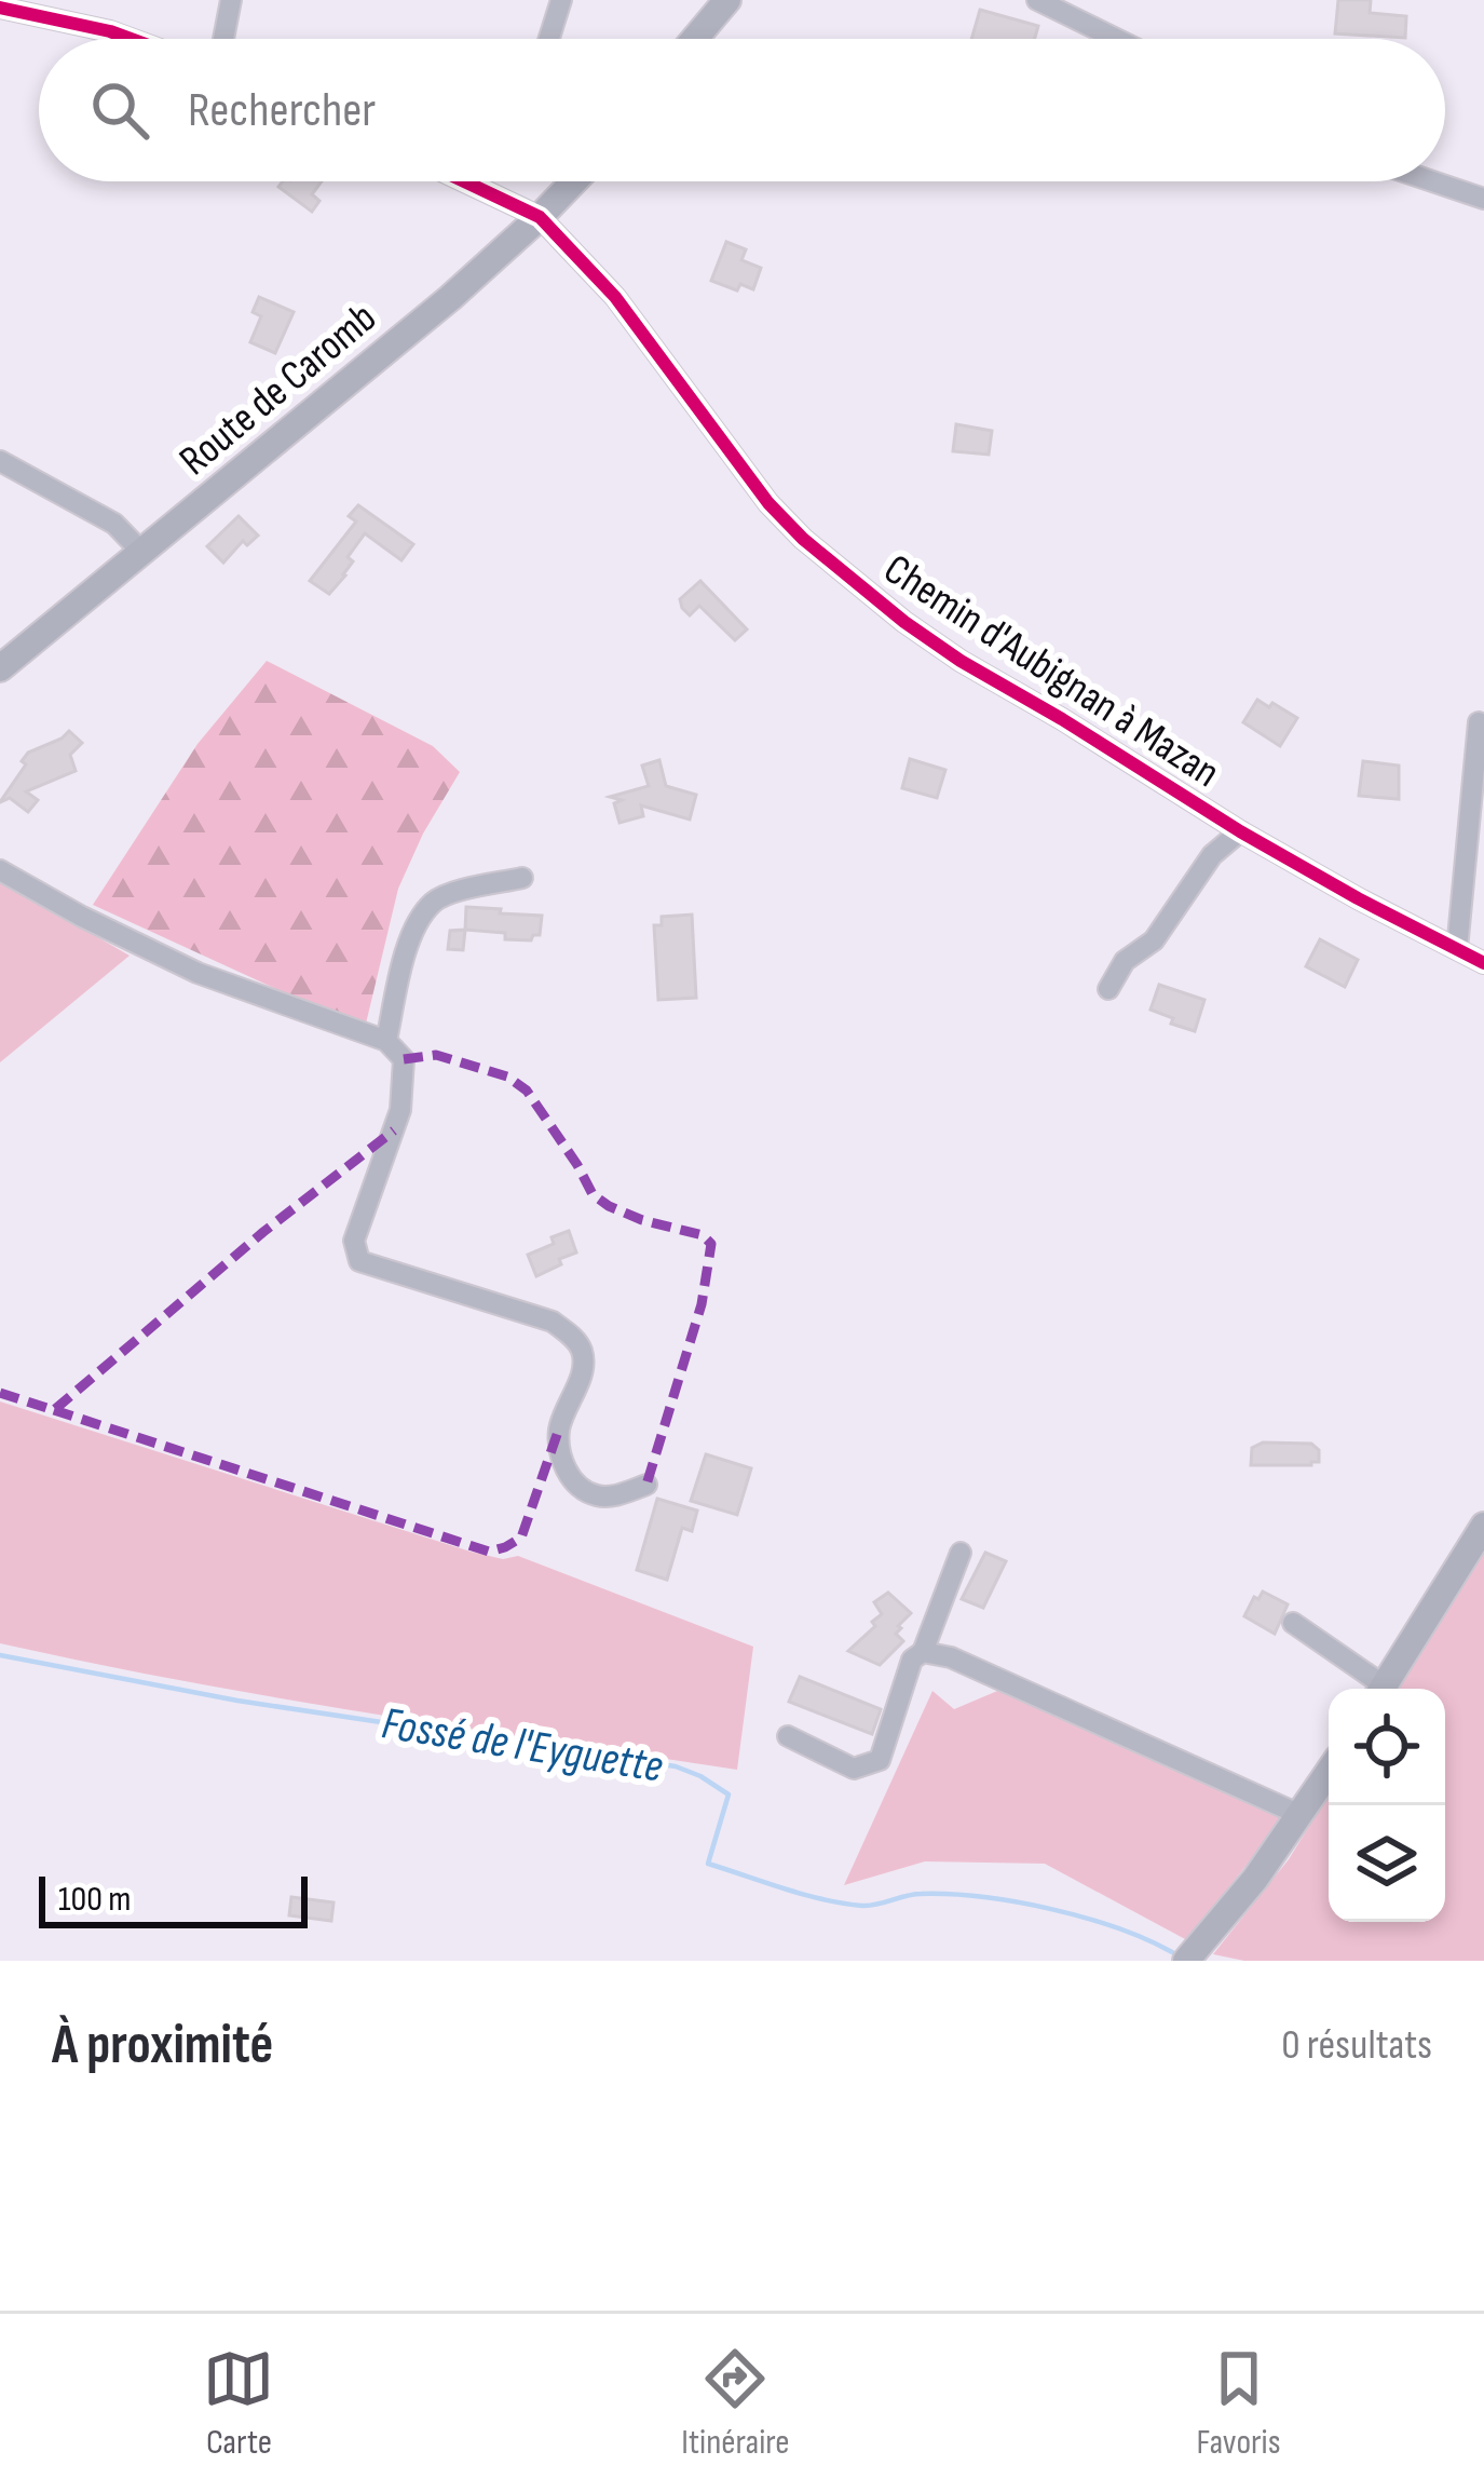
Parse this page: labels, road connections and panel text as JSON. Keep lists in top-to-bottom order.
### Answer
{
  "streets": {
    "main road": ["Route de Caromb"],
    "street": ["Chemin d'Aubignan à Mazan"]
  },
  "crossings": [
    ["Route de Caromb", "Chemin d'Aubignan à Mazan"]
  ],
  "water": ["Fossé de l'Eyguette"],
  "scale_bar": "100 m",
  "page": {
    "search": "Rechercher",
    "scale": "100 m",
    "heading": ["À proximité", "0 résultats"],
    "nav": ["Carte", "Itinéraire", "Favoris"]
  }
}
